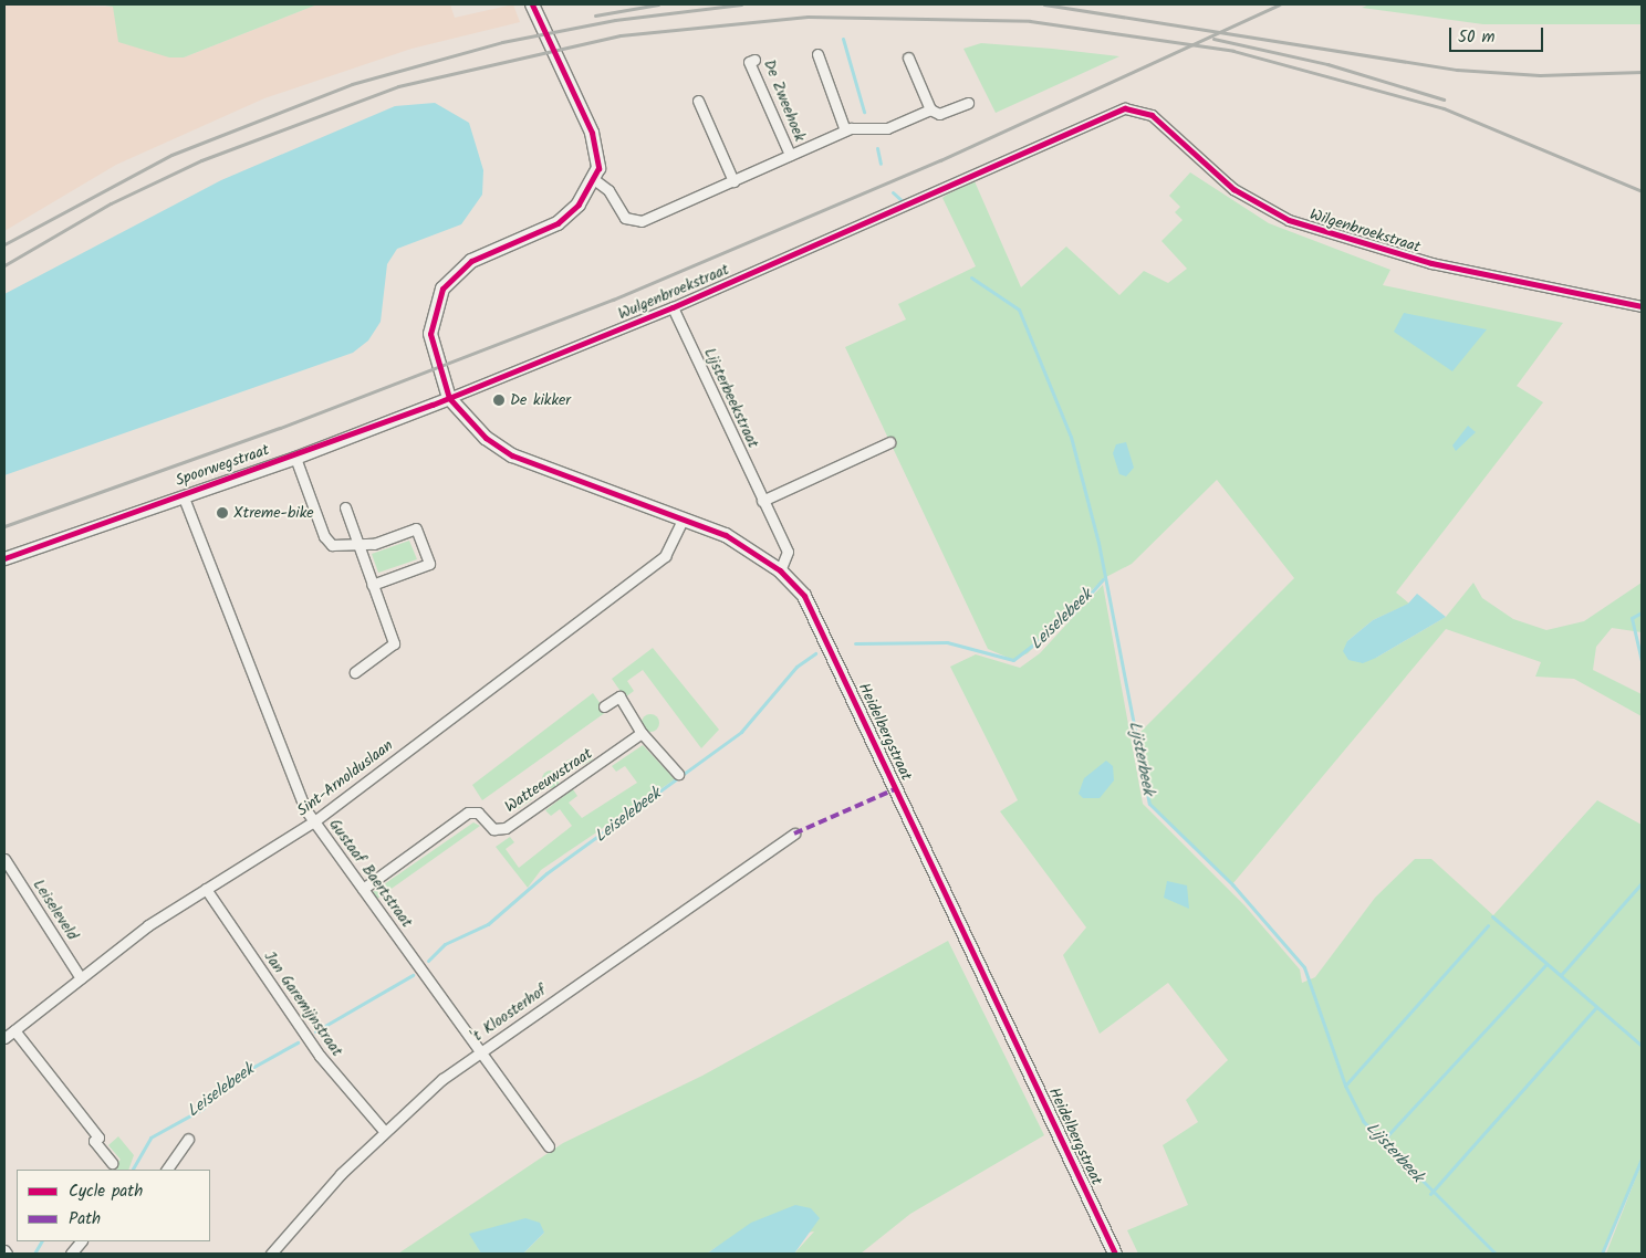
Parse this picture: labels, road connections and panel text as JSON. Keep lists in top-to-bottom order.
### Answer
{
  "streets": {
    "main road": ["Heidelbergstraat"],
    "street": [
      "De Zweehoek",
      "Wilgenbroekstraat",
      "Wulgenbroekstraat",
      "Lijsterbeekstraat",
      "Spoorwegstraat",
      "Sint-Arnolduslaan",
      "Watteeuwstraat",
      "Gustaaf Baertstraat",
      "Leiseleveld",
      "Jan Garemijnstraat",
      "'t Kloosterhof"
    ]
  },
  "crossings": [
    ["Wilgenbroekstraat", "Wulgenbroekstraat"],
    ["Wulgenbroekstraat", "Lijsterbeekstraat"],
    ["Wulgenbroekstraat", "Spoorwegstraat"],
    ["Wulgenbroekstraat", "Heidelbergstraat"],
    ["Lijsterbeekstraat", "Heidelbergstraat"],
    ["Spoorwegstraat", "Heidelbergstraat"],
    ["Spoorwegstraat", "Gustaaf Baertstraat"],
    ["Heidelbergstraat", "Sint-Arnolduslaan"],
    ["Sint-Arnolduslaan", "Gustaaf Baertstraat"],
    ["Sint-Arnolduslaan", "Leiseleveld"],
    ["Sint-Arnolduslaan", "Jan Garemijnstraat"],
    ["Watteeuwstraat", "Gustaaf Baertstraat"],
    ["Gustaaf Baertstraat", "'t Kloosterhof"],
    ["Jan Garemijnstraat", "'t Kloosterhof"]
  ],
  "water": ["Leiselebeek", "Lijsterbeek"],
  "places": ["De kikker", "Xtreme-bike"],
  "legend": ["Cycle path", "Path"],
  "scale_bar": "50 m"
}
